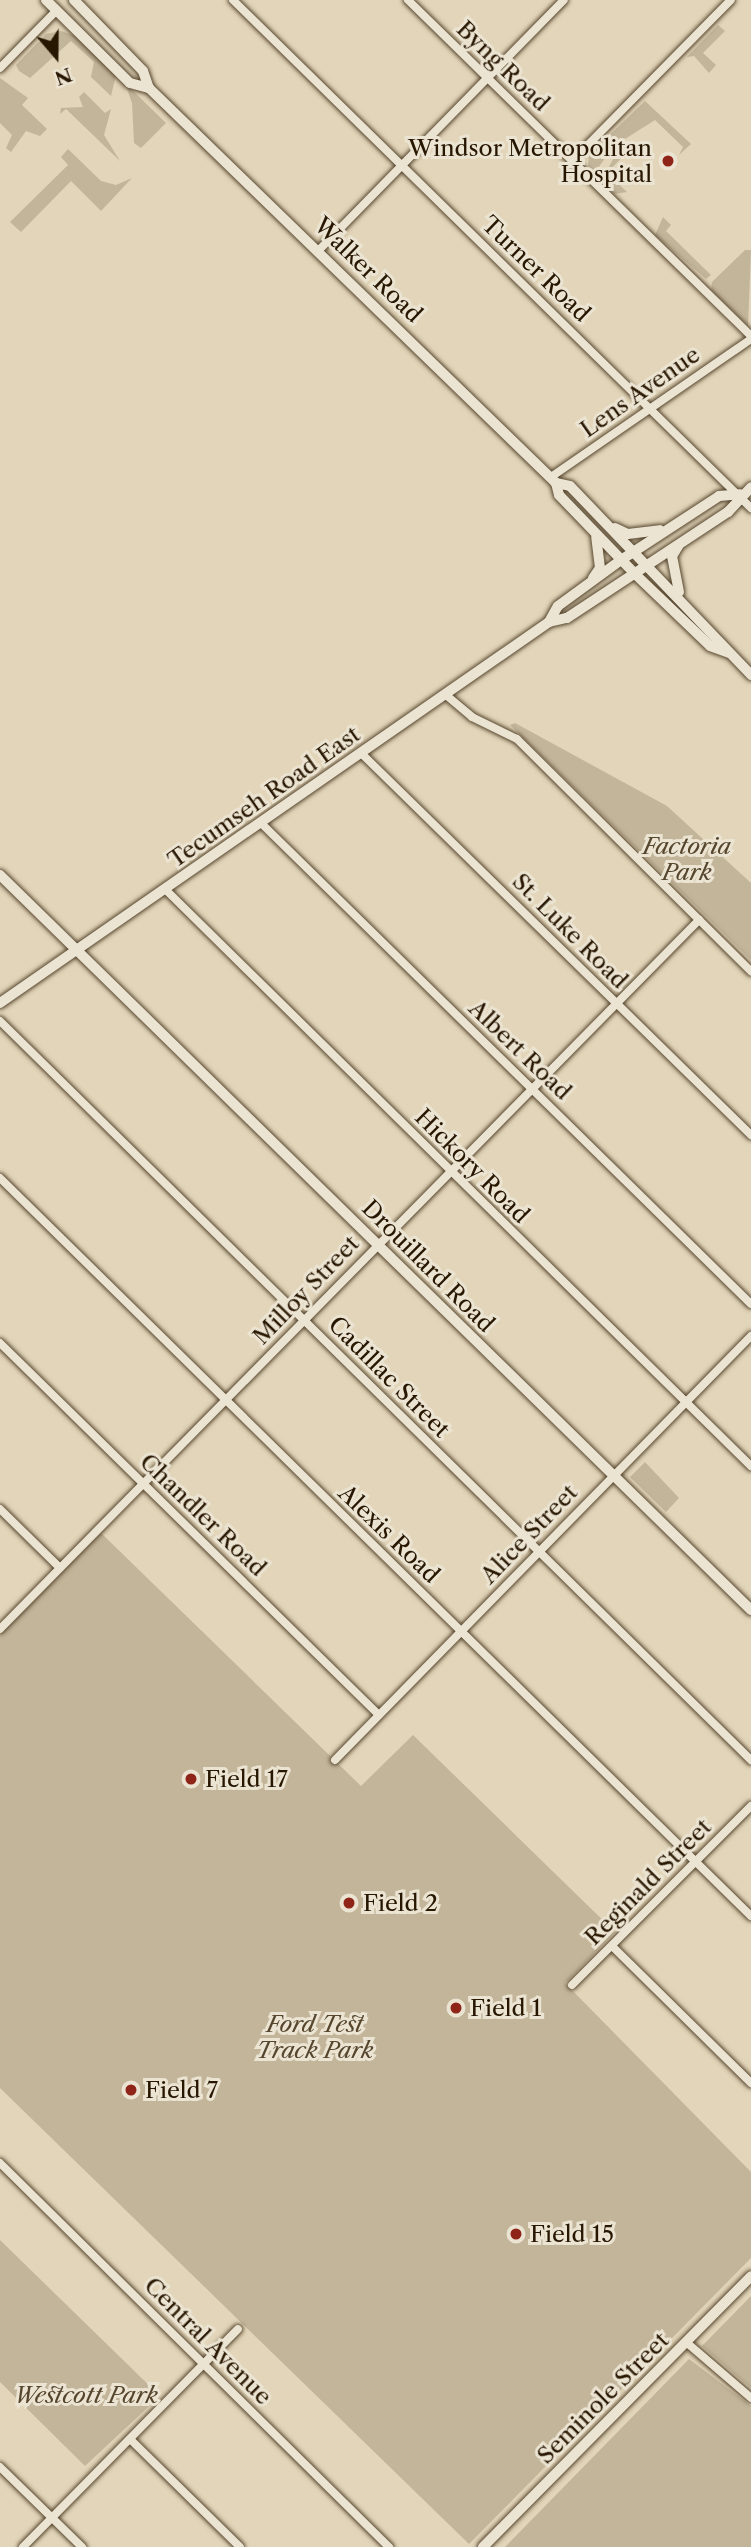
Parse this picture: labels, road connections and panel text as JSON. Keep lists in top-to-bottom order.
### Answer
{
  "streets": {
    "main road": ["Walker Road", "Tecumseh Road East"],
    "street": [
      "Byng Road",
      "Turner Road",
      "Lens Avenue",
      "St. Luke Road",
      "Albert Road",
      "Hickory Road",
      "Drouillard Road",
      "Milloy Street",
      "Cadillac Street",
      "Chandler Road",
      "Alexis Road",
      "Alice Street",
      "Reginald Street",
      "Central Avenue",
      "Seminole Street"
    ]
  },
  "crossings": [
    ["Byng Road", "Lens Avenue"],
    ["Turner Road", "Lens Avenue"],
    ["Turner Road", "Tecumseh Road East"],
    ["Walker Road", "Lens Avenue"],
    ["Walker Road", "Tecumseh Road East"],
    ["Tecumseh Road East", "St. Luke Road"],
    ["Tecumseh Road East", "Albert Road"],
    ["Tecumseh Road East", "Hickory Road"],
    ["Tecumseh Road East", "Drouillard Road"],
    ["St. Luke Road", "Milloy Street"],
    ["Albert Road", "Milloy Street"],
    ["Hickory Road", "Milloy Street"],
    ["Hickory Road", "Alice Street"],
    ["Drouillard Road", "Milloy Street"],
    ["Drouillard Road", "Alice Street"],
    ["Milloy Street", "Cadillac Street"],
    ["Milloy Street", "Chandler Road"],
    ["Milloy Street", "Alexis Road"],
    ["Cadillac Street", "Alice Street"],
    ["Chandler Road", "Alice Street"],
    ["Alexis Road", "Alice Street"],
    ["Alexis Road", "Reginald Street"]
  ],
  "parks": ["Factoria Park", "Ford Test Track Park", "Westcott Park"],
  "places": [
    "Windsor Metropolitan Hospital",
    "Field 17",
    "Field 2",
    "Field 1",
    "Field 7",
    "Field 15"
  ],
  "north": "bottom"
}
